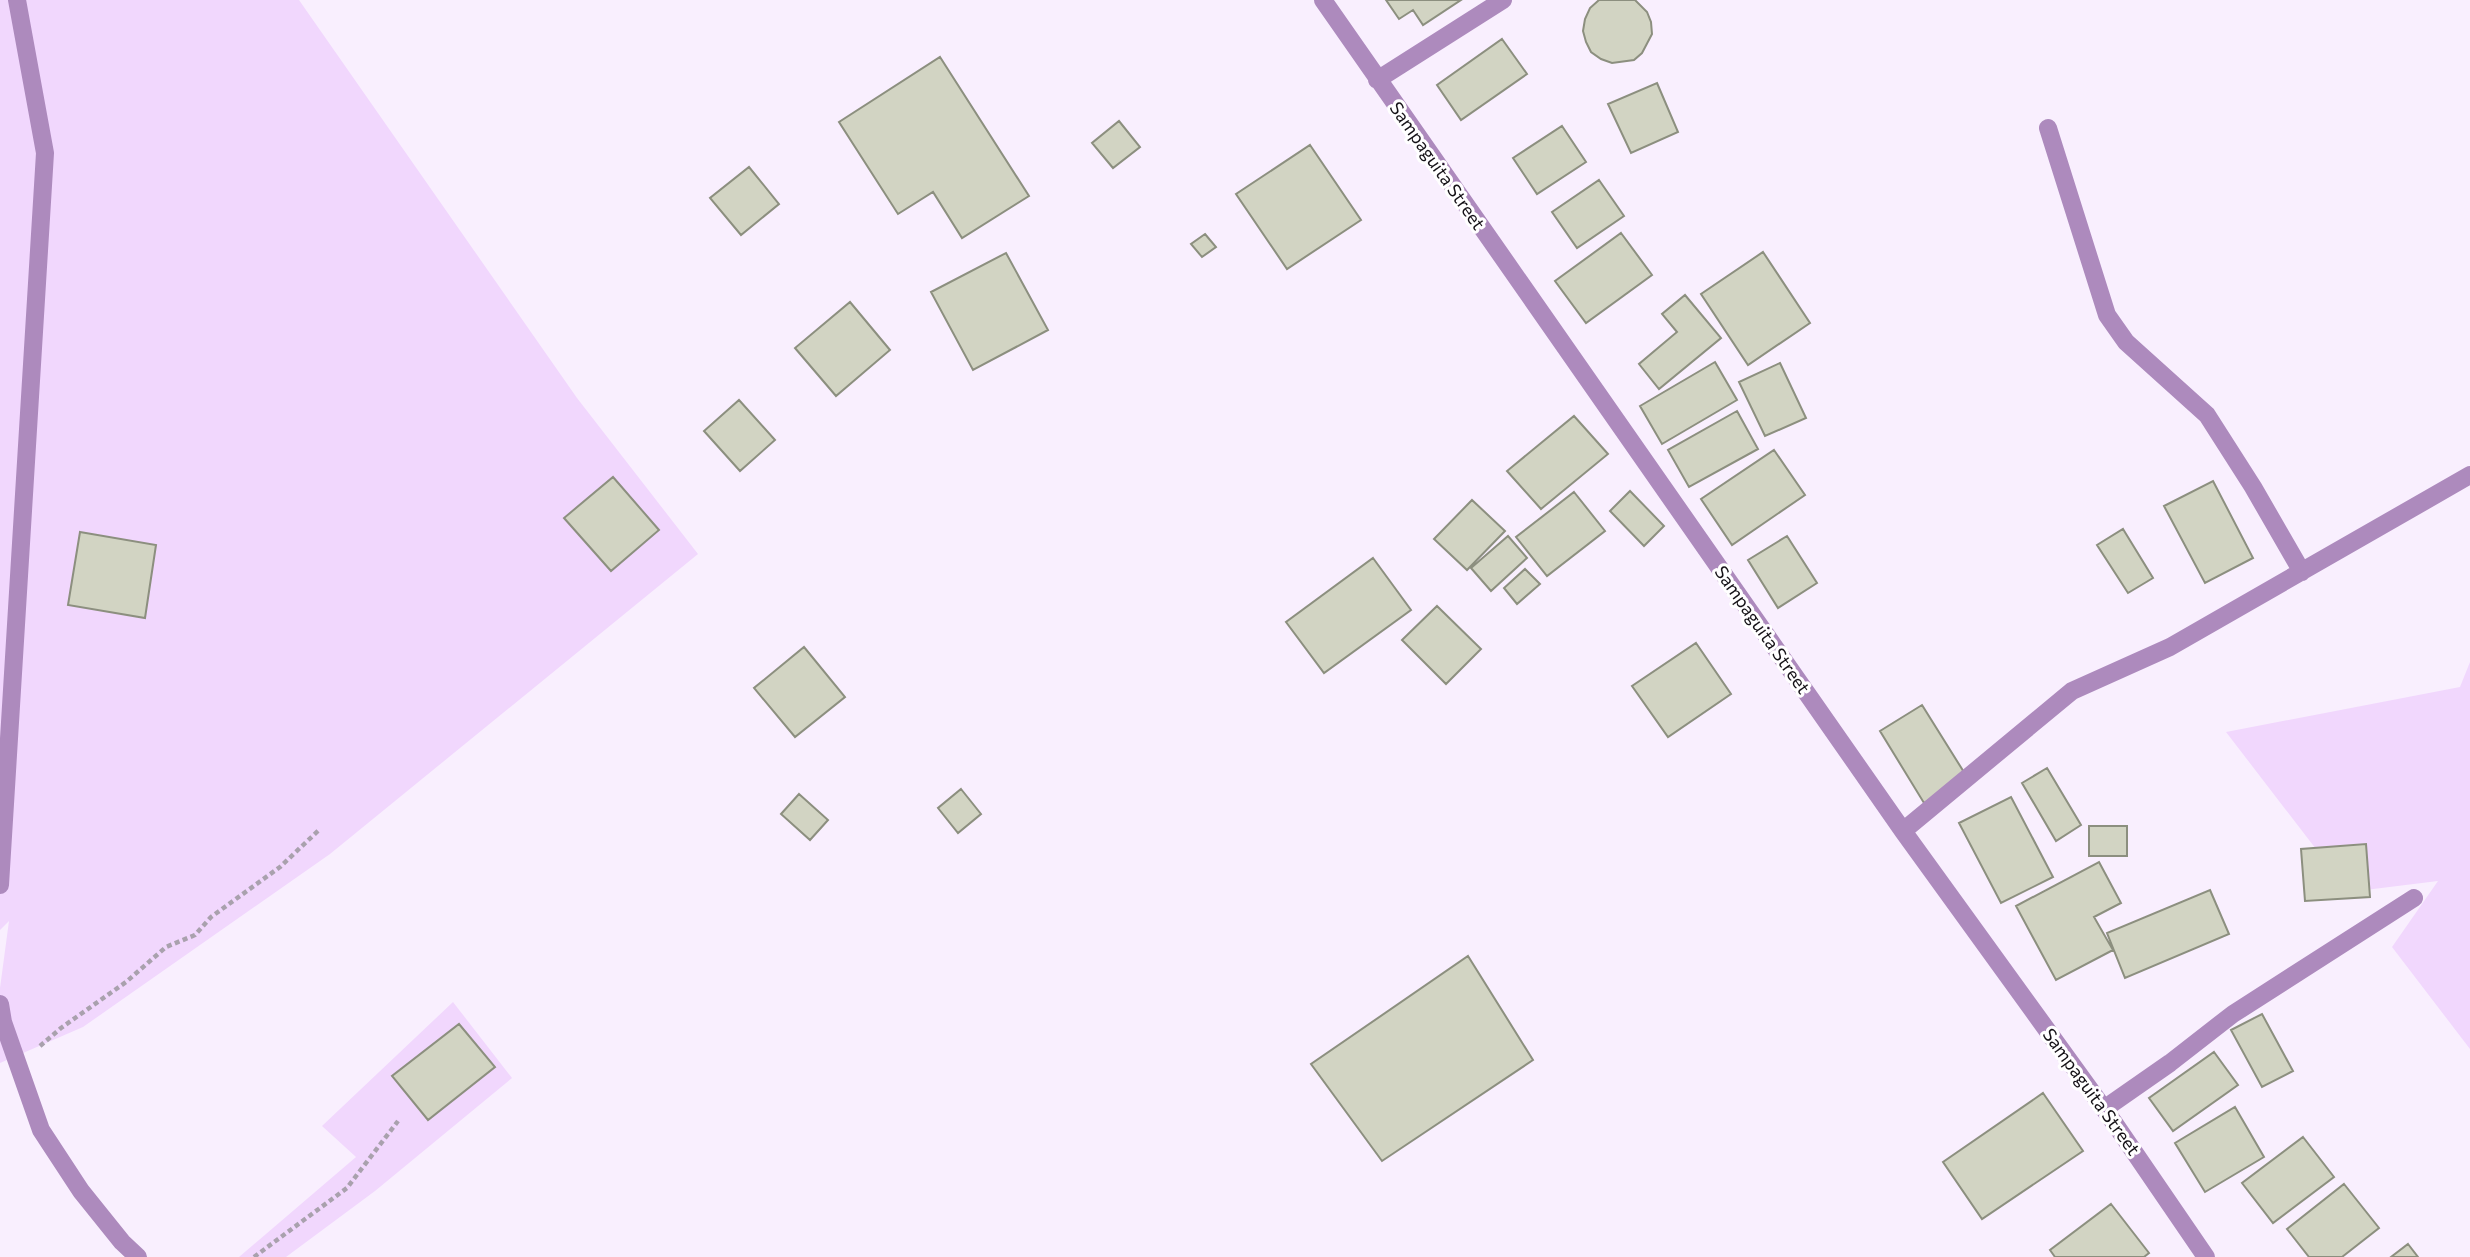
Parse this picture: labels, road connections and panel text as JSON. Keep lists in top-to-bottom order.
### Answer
{
  "streets": {
    "street": ["Sampaguita Street"]
  }
}
